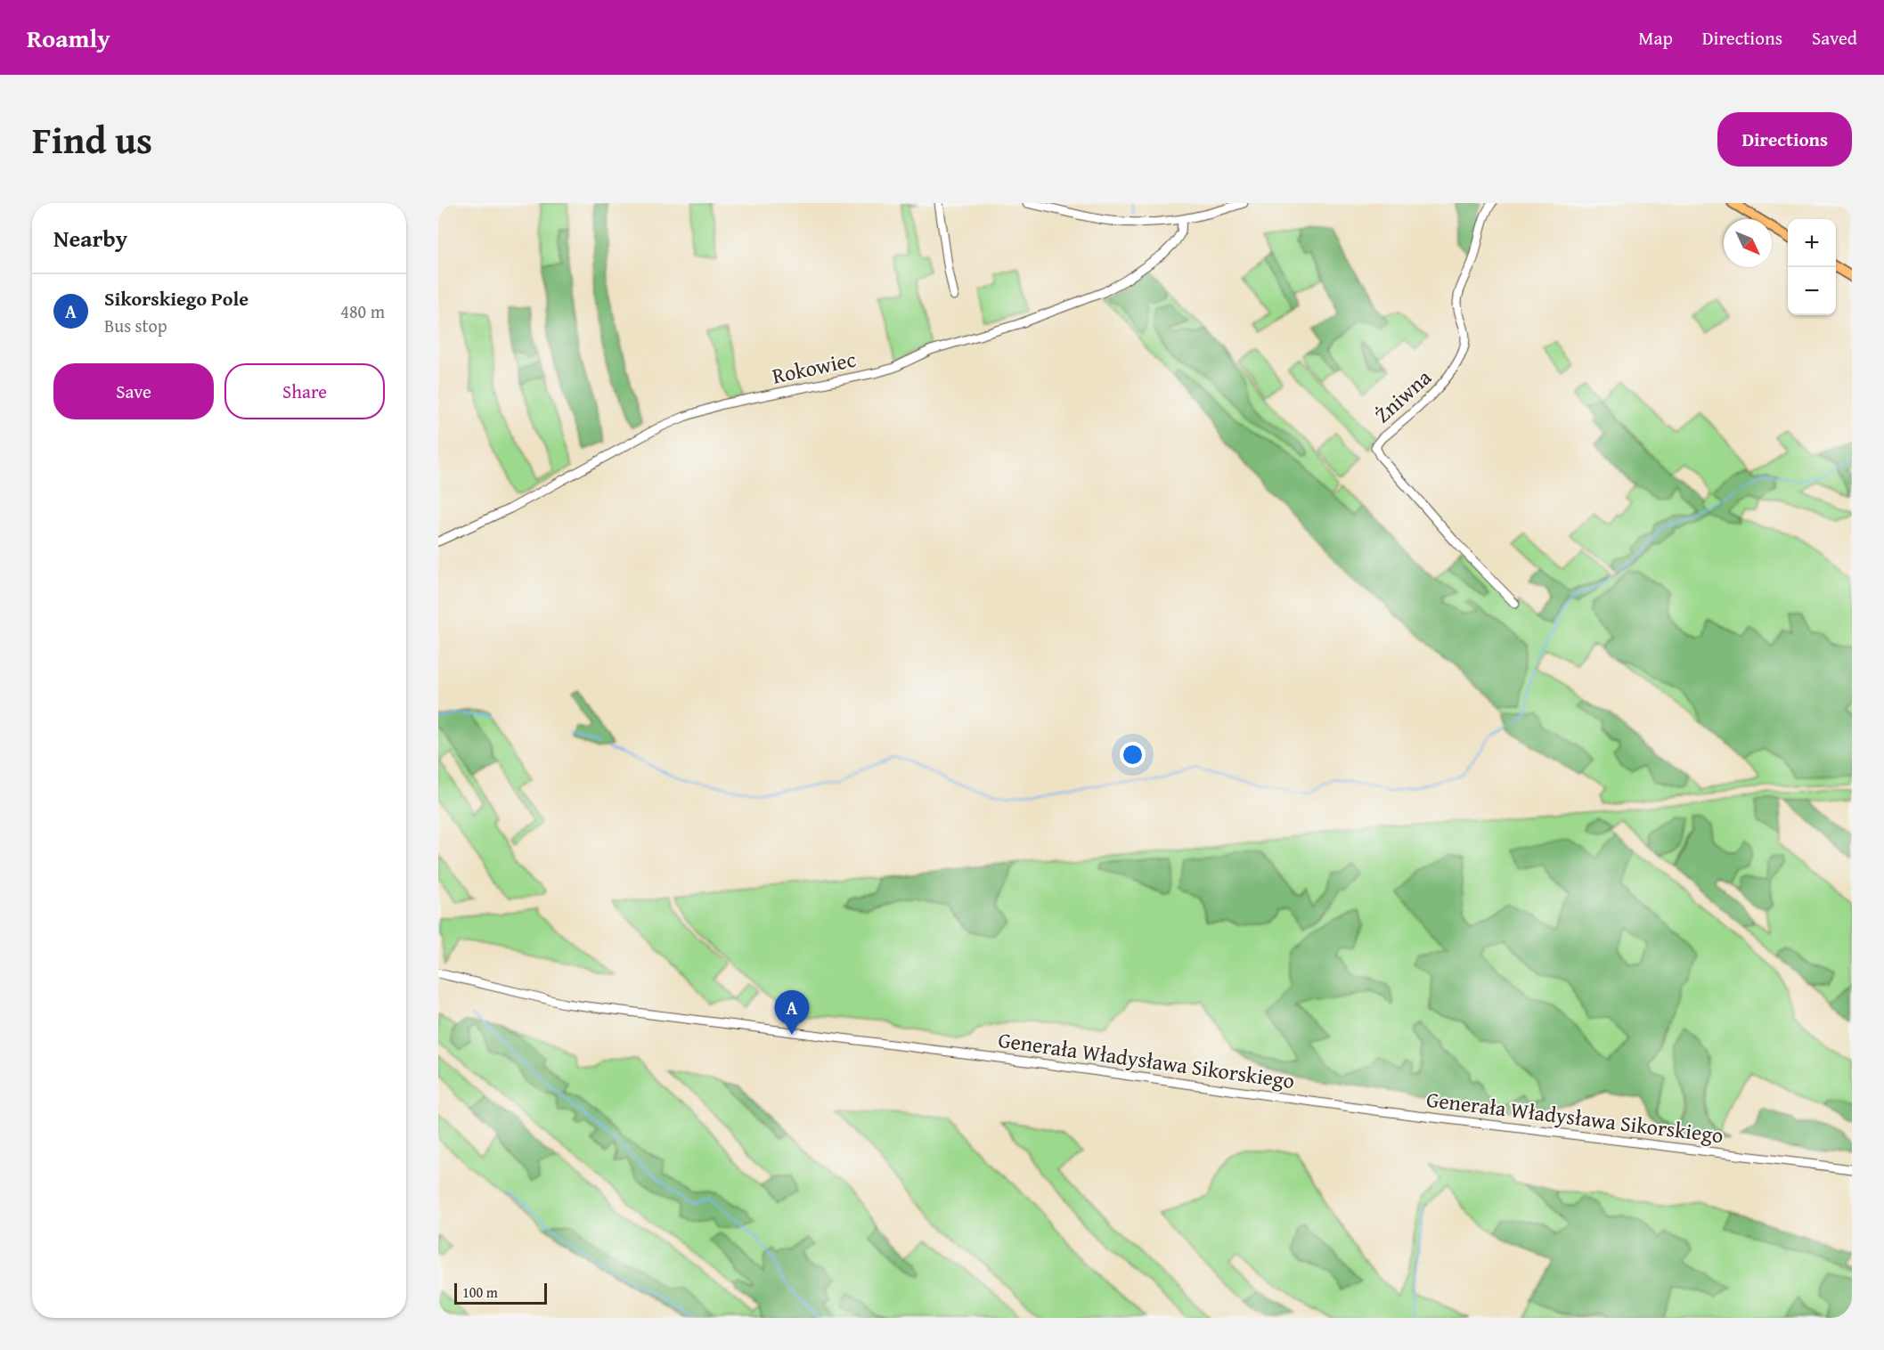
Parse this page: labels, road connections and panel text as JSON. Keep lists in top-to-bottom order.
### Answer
{
  "streets": {
    "street": ["Rokowiec", "Żniwna", "Generała Władysława Sikorskiego"]
  },
  "scale_bar": "100 m",
  "north": "bottom right",
  "page": {
    "header": "Roamly",
    "nav": ["Map", "Directions", "Saved"],
    "title": "Find us",
    "buttons": [
      "Directions",
      ["Save", "Share"]
    ],
    "heading": "Nearby",
    "map_buttons": ["+", "−"],
    "list": [
      {
        "mark": "A",
        "name": "Sikorskiego Pole",
        "note": "Bus stop",
        "value": "480 m"
      }
    ],
    "pins": "A",
    "scale": "100 m"
  }
}
